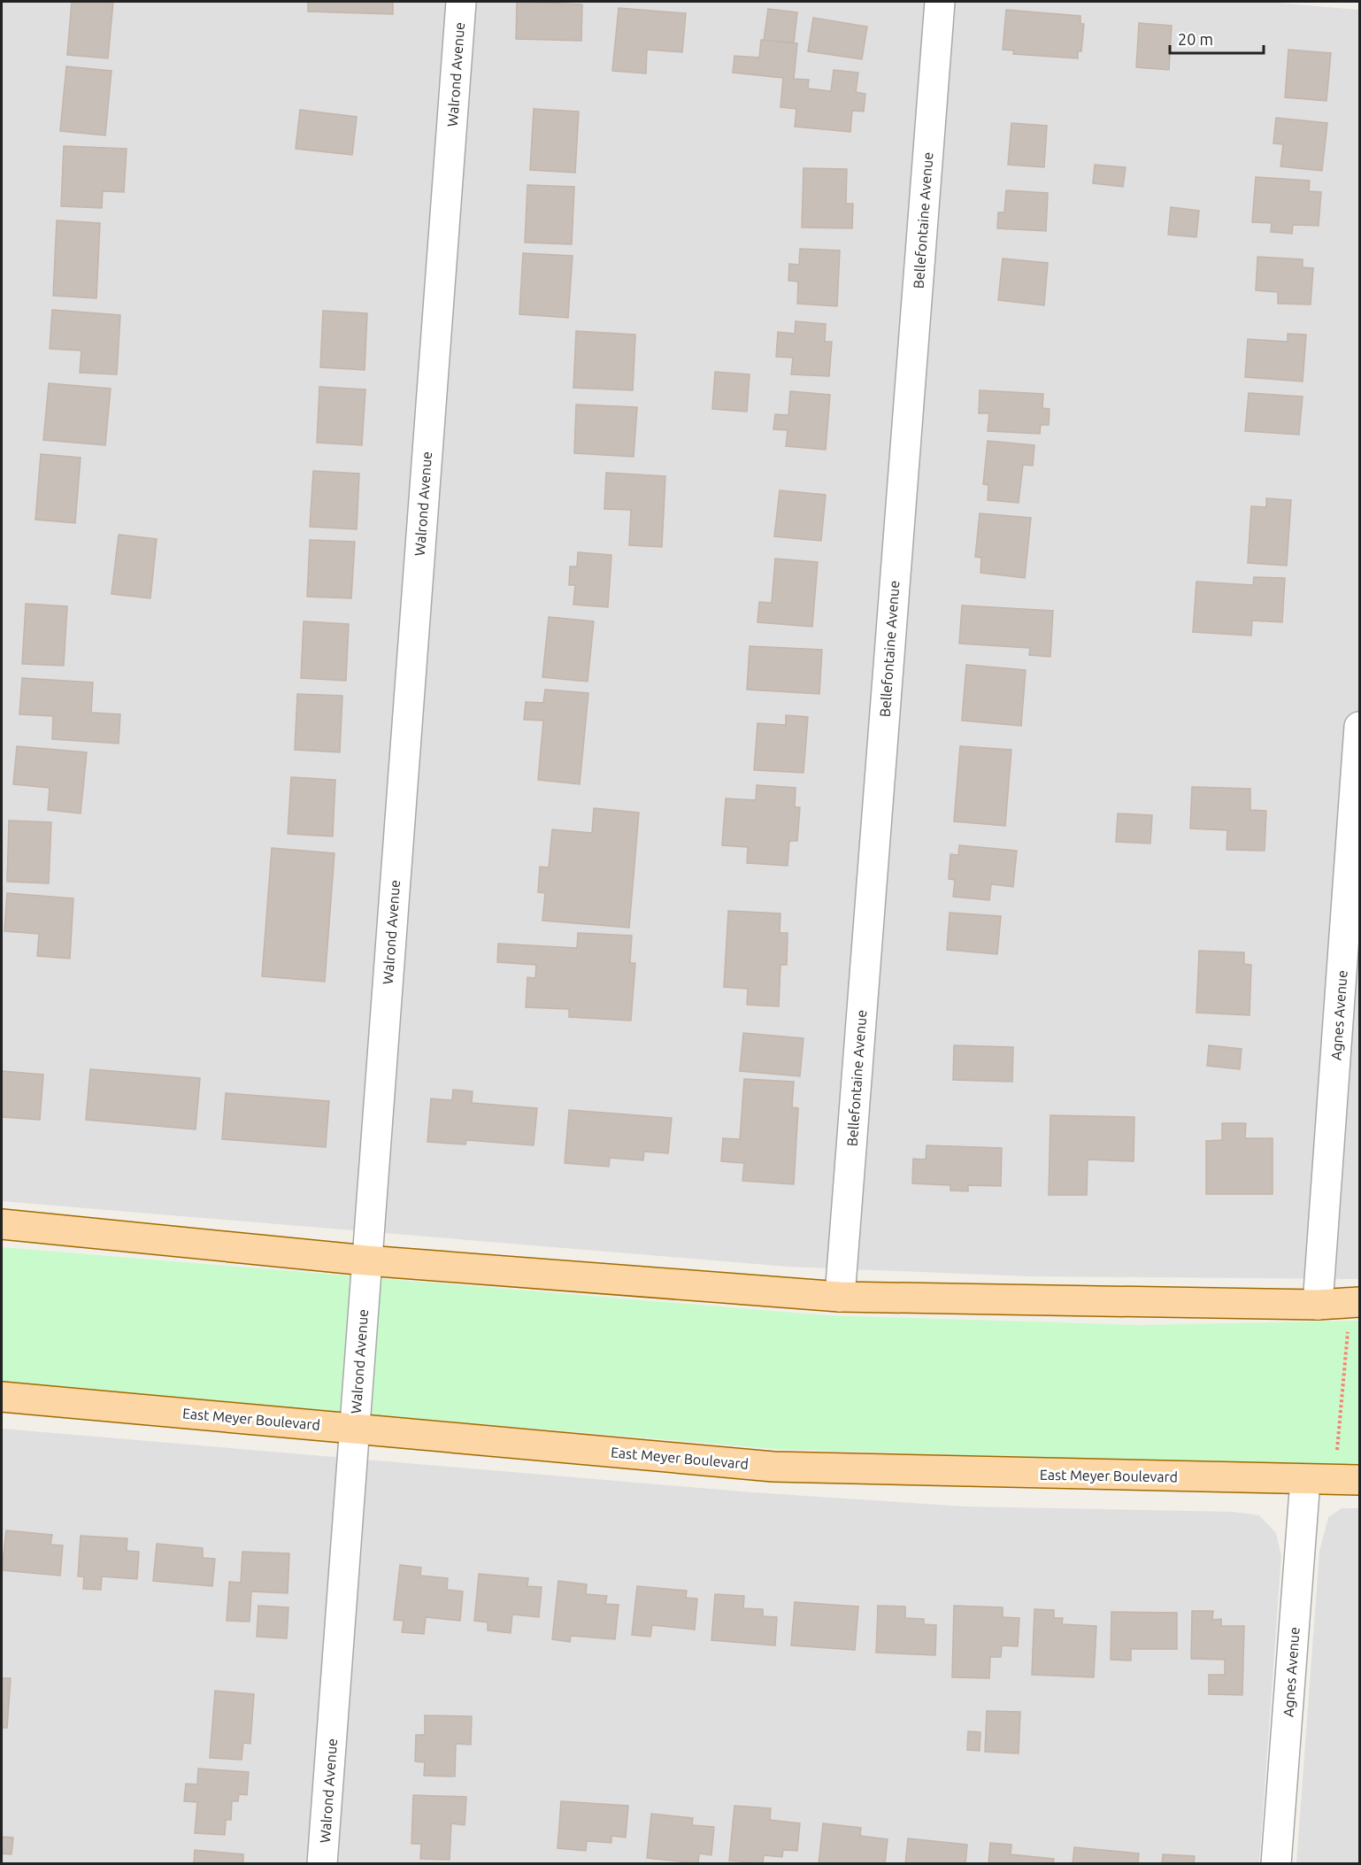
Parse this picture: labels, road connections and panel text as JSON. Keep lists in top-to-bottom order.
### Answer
{
  "streets": {
    "main road": ["East Meyer Boulevard"],
    "street": ["Walrond Avenue", "Bellefontaine Avenue", "Agnes Avenue"]
  },
  "crossings": [
    ["Walrond Avenue", "East Meyer Boulevard"],
    ["Agnes Avenue", "East Meyer Boulevard"]
  ],
  "scale_bar": "20 m"
}
